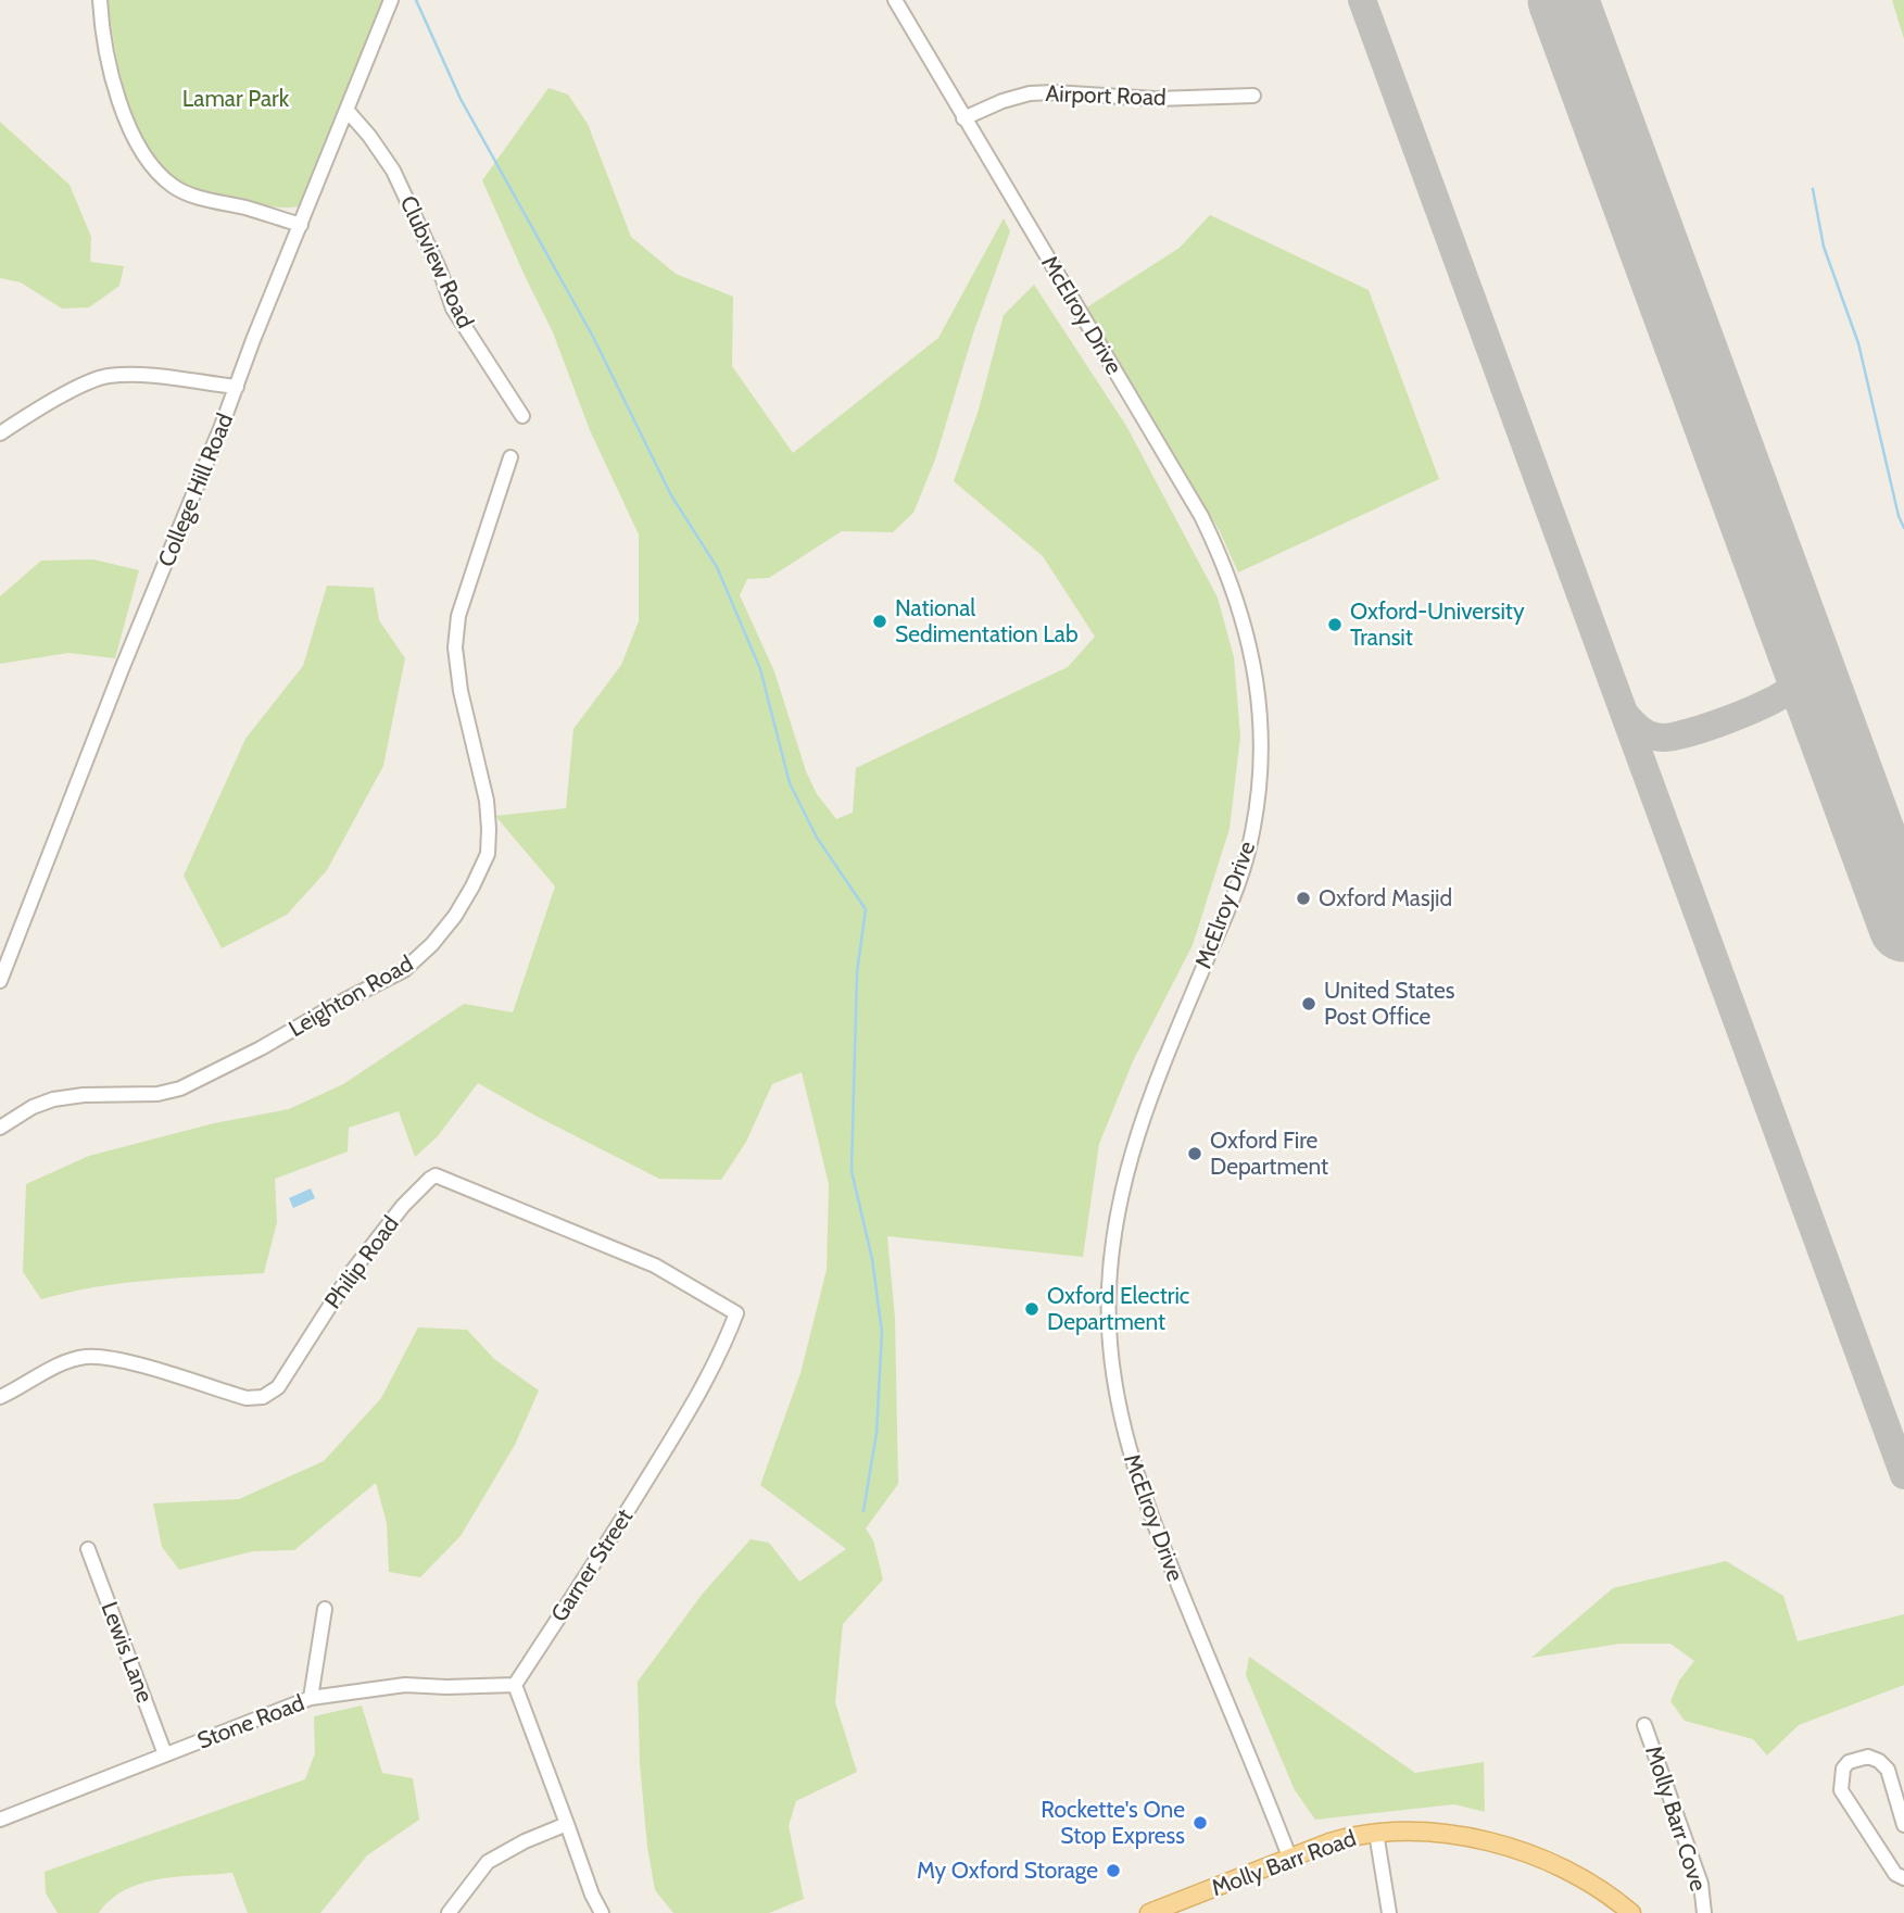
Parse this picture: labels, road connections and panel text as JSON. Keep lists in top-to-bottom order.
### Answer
{
  "streets": {
    "main road": ["Molly Barr Road"],
    "street": [
      "Airport Road",
      "Clubview Road",
      "McElroy Drive",
      "College Hill Road",
      "Leighton Road",
      "Philip Road",
      "Garner Street",
      "Lewis Lane",
      "Stone Road",
      "Molly Barr Cove"
    ]
  },
  "crossings": [
    ["Airport Road", "McElroy Drive"],
    ["Clubview Road", "College Hill Road"],
    ["McElroy Drive", "Molly Barr Road"],
    ["Philip Road", "Garner Street"],
    ["Garner Street", "Stone Road"],
    ["Lewis Lane", "Stone Road"]
  ],
  "parks": ["Lamar Park"],
  "places": [
    "National Sedimentation Lab",
    "Oxford-University Transit",
    "Oxford Masjid",
    "United States Post Office",
    "Oxford Fire Department",
    "Oxford Electric Department",
    "Rockette's One Stop Express",
    "My Oxford Storage"
  ]
}
